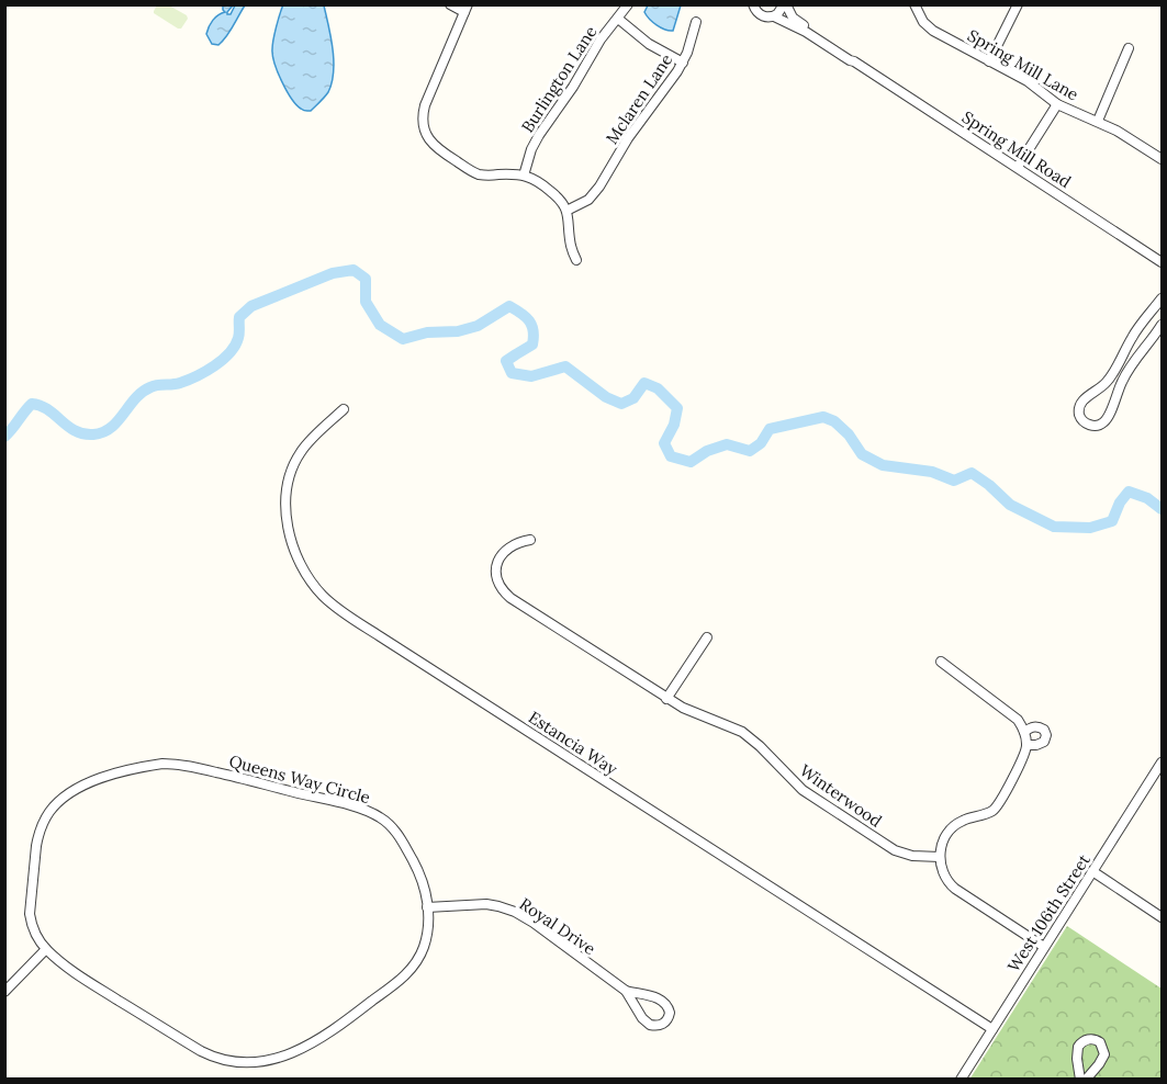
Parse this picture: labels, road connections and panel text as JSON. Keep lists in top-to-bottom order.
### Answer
{
  "streets": {
    "street": [
      "Spring Mill Lane",
      "Burlington Lane",
      "Mclaren Lane",
      "Spring Mill Road",
      "Estancia Way",
      "Queens Way Circle",
      "Winterwood",
      "West 106th Street",
      "Royal Drive"
    ]
  },
  "crossings": [
    ["Estancia Way", "West 106th Street"],
    ["Queens Way Circle", "Royal Drive"]
  ]
}
